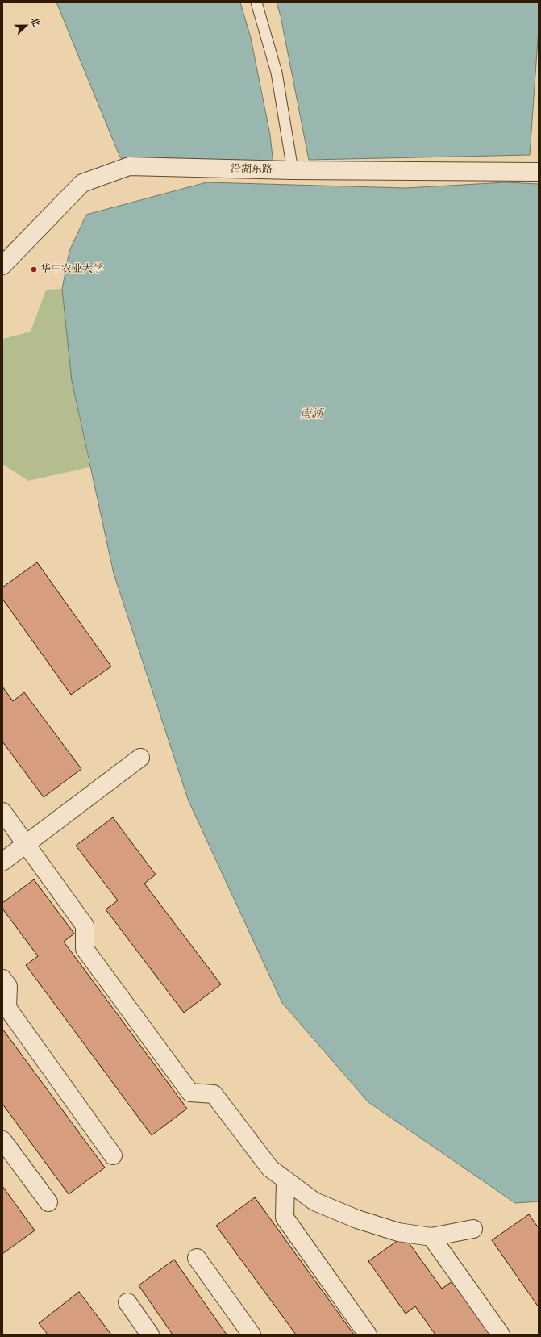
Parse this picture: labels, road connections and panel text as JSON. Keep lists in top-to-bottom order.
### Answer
{
  "streets": {
    "street": ["沿湖东路"]
  },
  "water": ["南湖"],
  "places": ["华中农业大学"],
  "north": "right"
}
